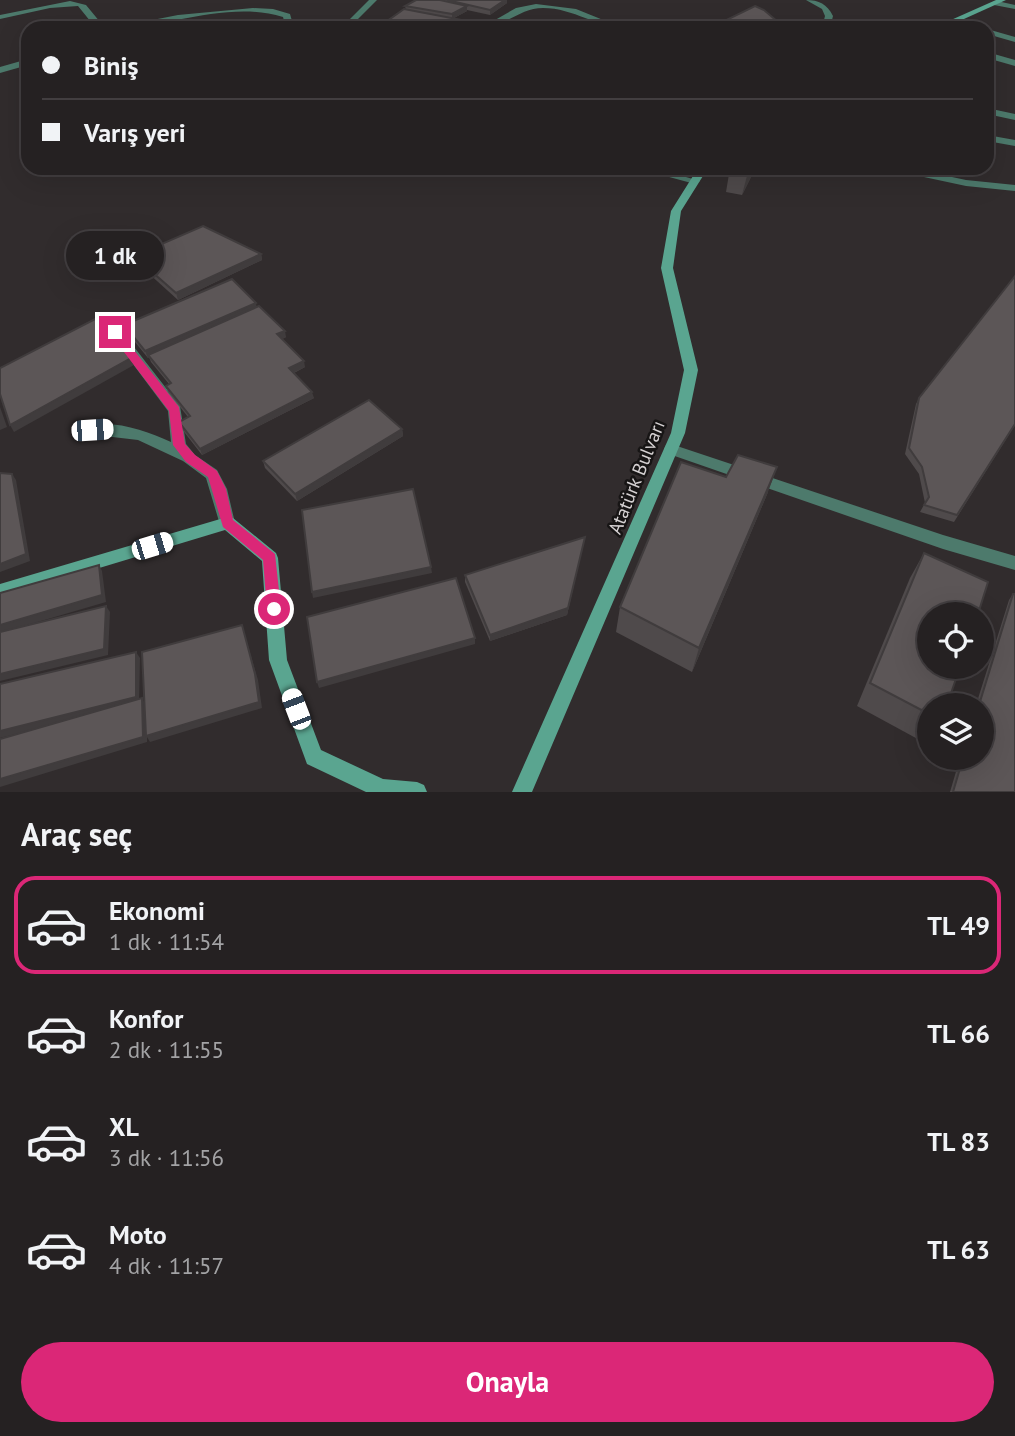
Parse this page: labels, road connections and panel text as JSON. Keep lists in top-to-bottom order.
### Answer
{
  "streets": {
    "street": ["Atatürk Bulvarı"]
  },
  "page": {
    "banner": ["Biniş", "Varış yeri"],
    "bubble": "1 dk",
    "heading": "Araç seç",
    "list": [
      {
        "name": "Ekonomi",
        "note": "1 dk · 11:54",
        "value": "TL 49"
      },
      {
        "name": "Konfor",
        "note": "2 dk · 11:55",
        "value": "TL 66"
      },
      {
        "name": "XL",
        "note": "3 dk · 11:56",
        "value": "TL 83"
      },
      {
        "name": "Moto",
        "note": "4 dk · 11:57",
        "value": "TL 63"
      }
    ],
    "buttons": "Onayla"
  }
}
